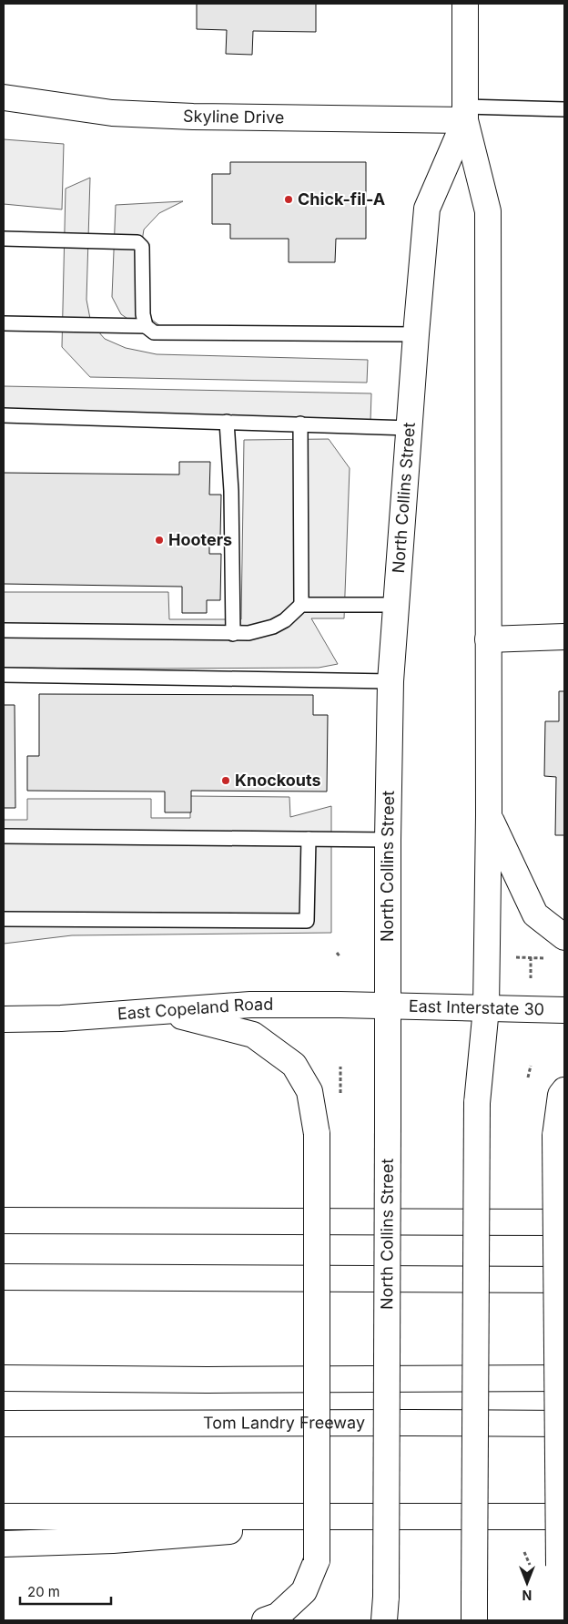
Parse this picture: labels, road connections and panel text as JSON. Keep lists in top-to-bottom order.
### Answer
{
  "streets": {
    "main road": [
      "Skyline Drive",
      "North Collins Street",
      "East Interstate 30",
      "East Copeland Road",
      "Tom Landry Freeway"
    ]
  },
  "crossings": [
    ["Skyline Drive", "North Collins Street"],
    ["North Collins Street", "East Interstate 30"],
    ["North Collins Street", "East Copeland Road"],
    ["East Interstate 30", "East Copeland Road"]
  ],
  "places": ["Chick-fil-A", "Hooters", "Knockouts"],
  "scale_bar": "20 m",
  "north": "bottom"
}
